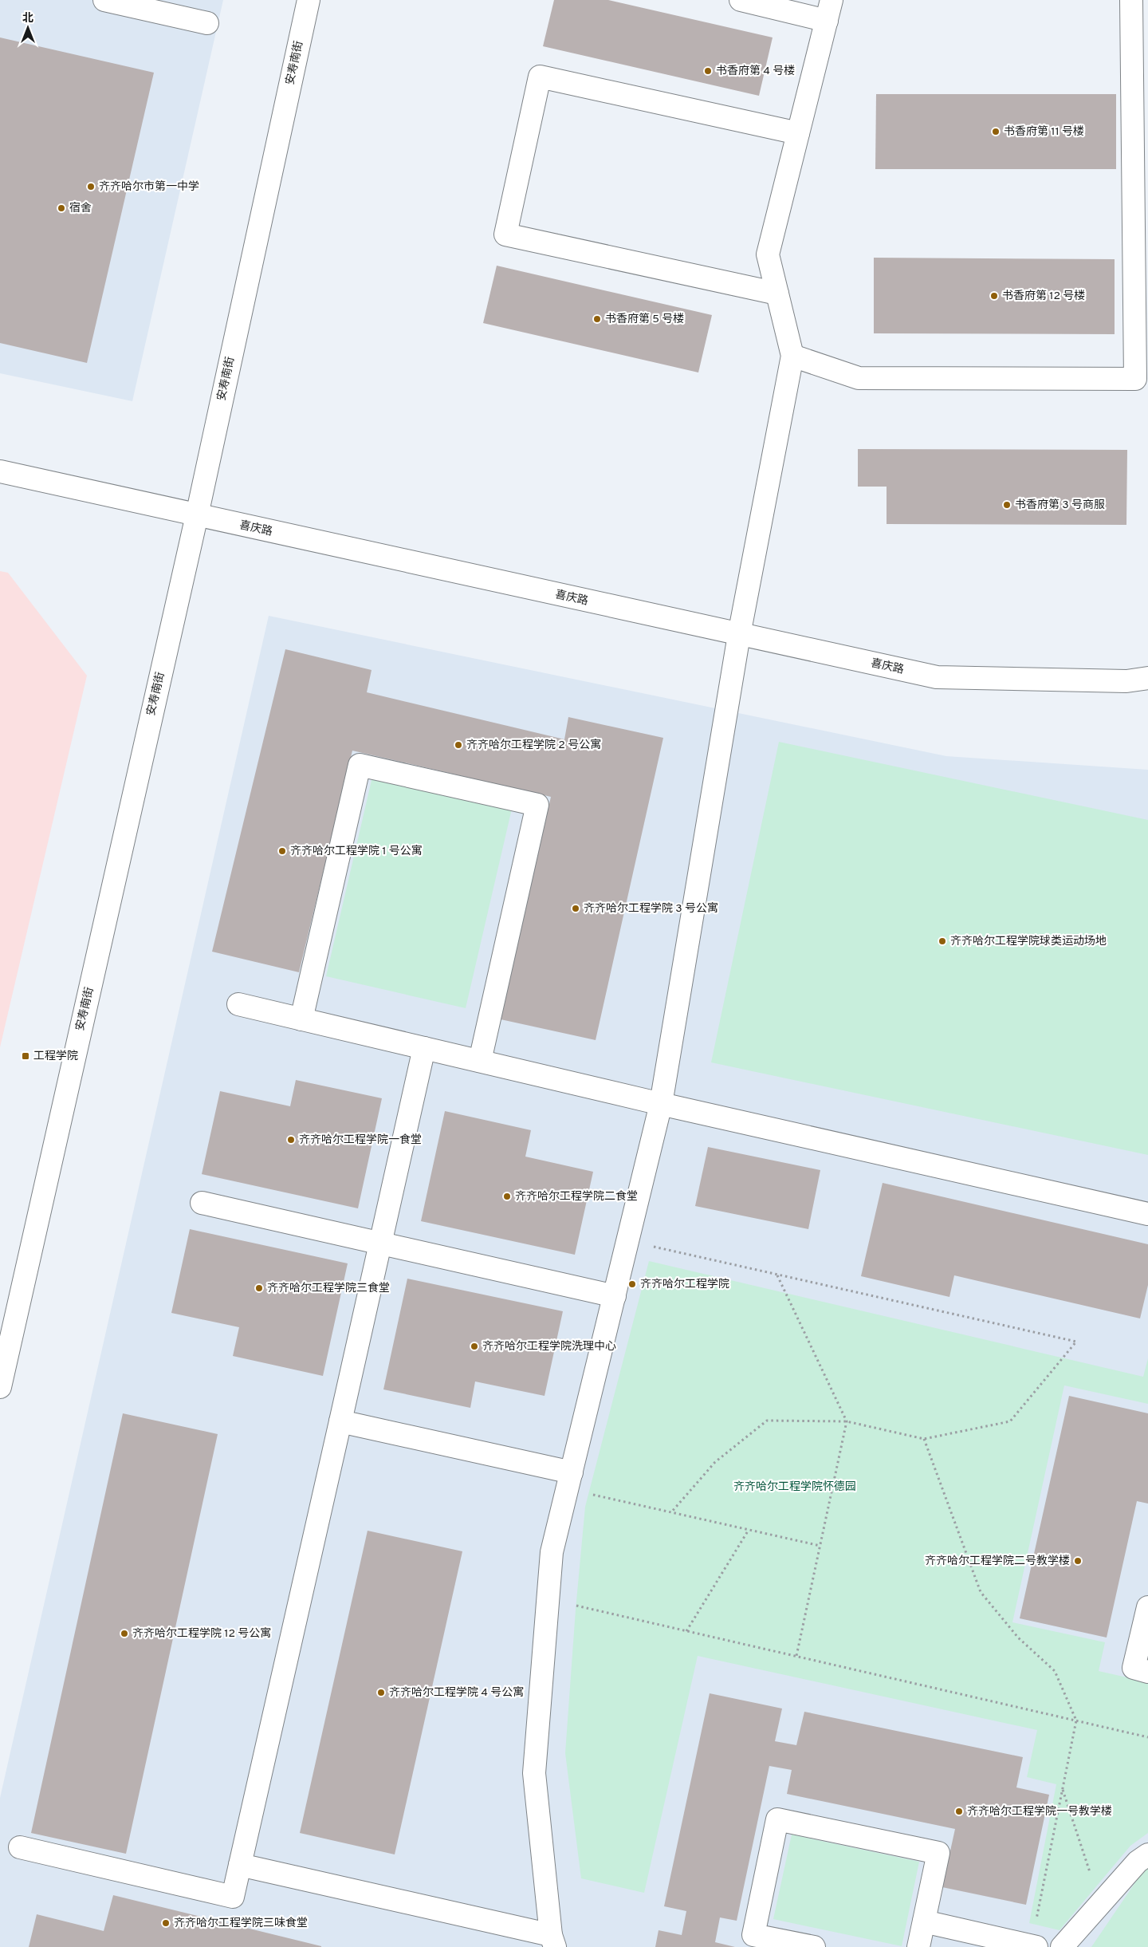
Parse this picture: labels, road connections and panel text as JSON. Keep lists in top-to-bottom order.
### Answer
{
  "streets": {
    "street": ["安寿南街", "喜庆路"]
  },
  "crossings": [
    ["安寿南街", "喜庆路"]
  ],
  "parks": ["齐齐哈尔工程学院怀德园"],
  "places": {
    "other": [
      "书香府第 4 号楼",
      "书香府第 11 号楼",
      "齐齐哈尔市第一中学",
      "宿舍",
      "书香府第 12 号楼",
      "书香府第 5 号楼",
      "书香府第 3 号商服",
      "齐齐哈尔工程学院 2 号公寓",
      "齐齐哈尔工程学院 1 号公寓",
      "齐齐哈尔工程学院 3 号公寓",
      "齐齐哈尔工程学院球类运动场地",
      "齐齐哈尔工程学院一食堂",
      "齐齐哈尔工程学院二食堂",
      "齐齐哈尔工程学院",
      "齐齐哈尔工程学院三食堂",
      "齐齐哈尔工程学院洗理中心",
      "齐齐哈尔工程学院二号教学楼",
      "齐齐哈尔工程学院 12 号公寓",
      "齐齐哈尔工程学院 4 号公寓",
      "齐齐哈尔工程学院一号教学楼",
      "齐齐哈尔工程学院三味食堂"
    ],
    "transit": ["工程学院"]
  },
  "north": "top"
}
